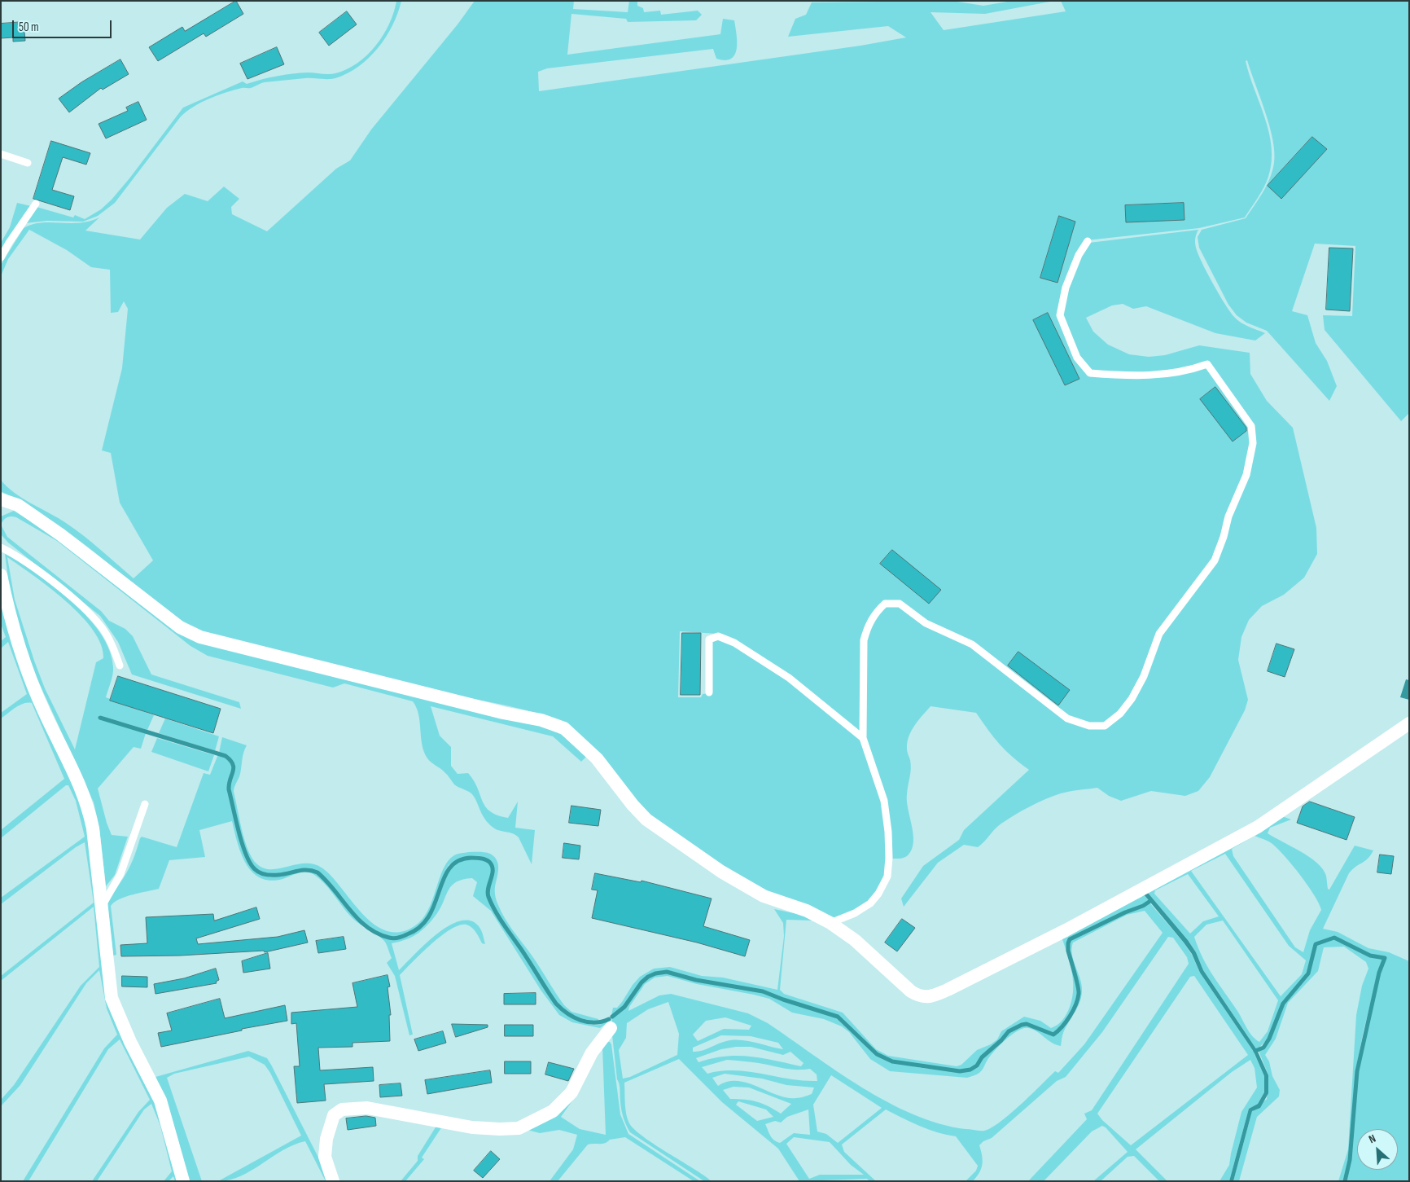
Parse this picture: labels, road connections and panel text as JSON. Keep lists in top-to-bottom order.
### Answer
{
  "scale_bar": "50 m",
  "north": "top left"
}
